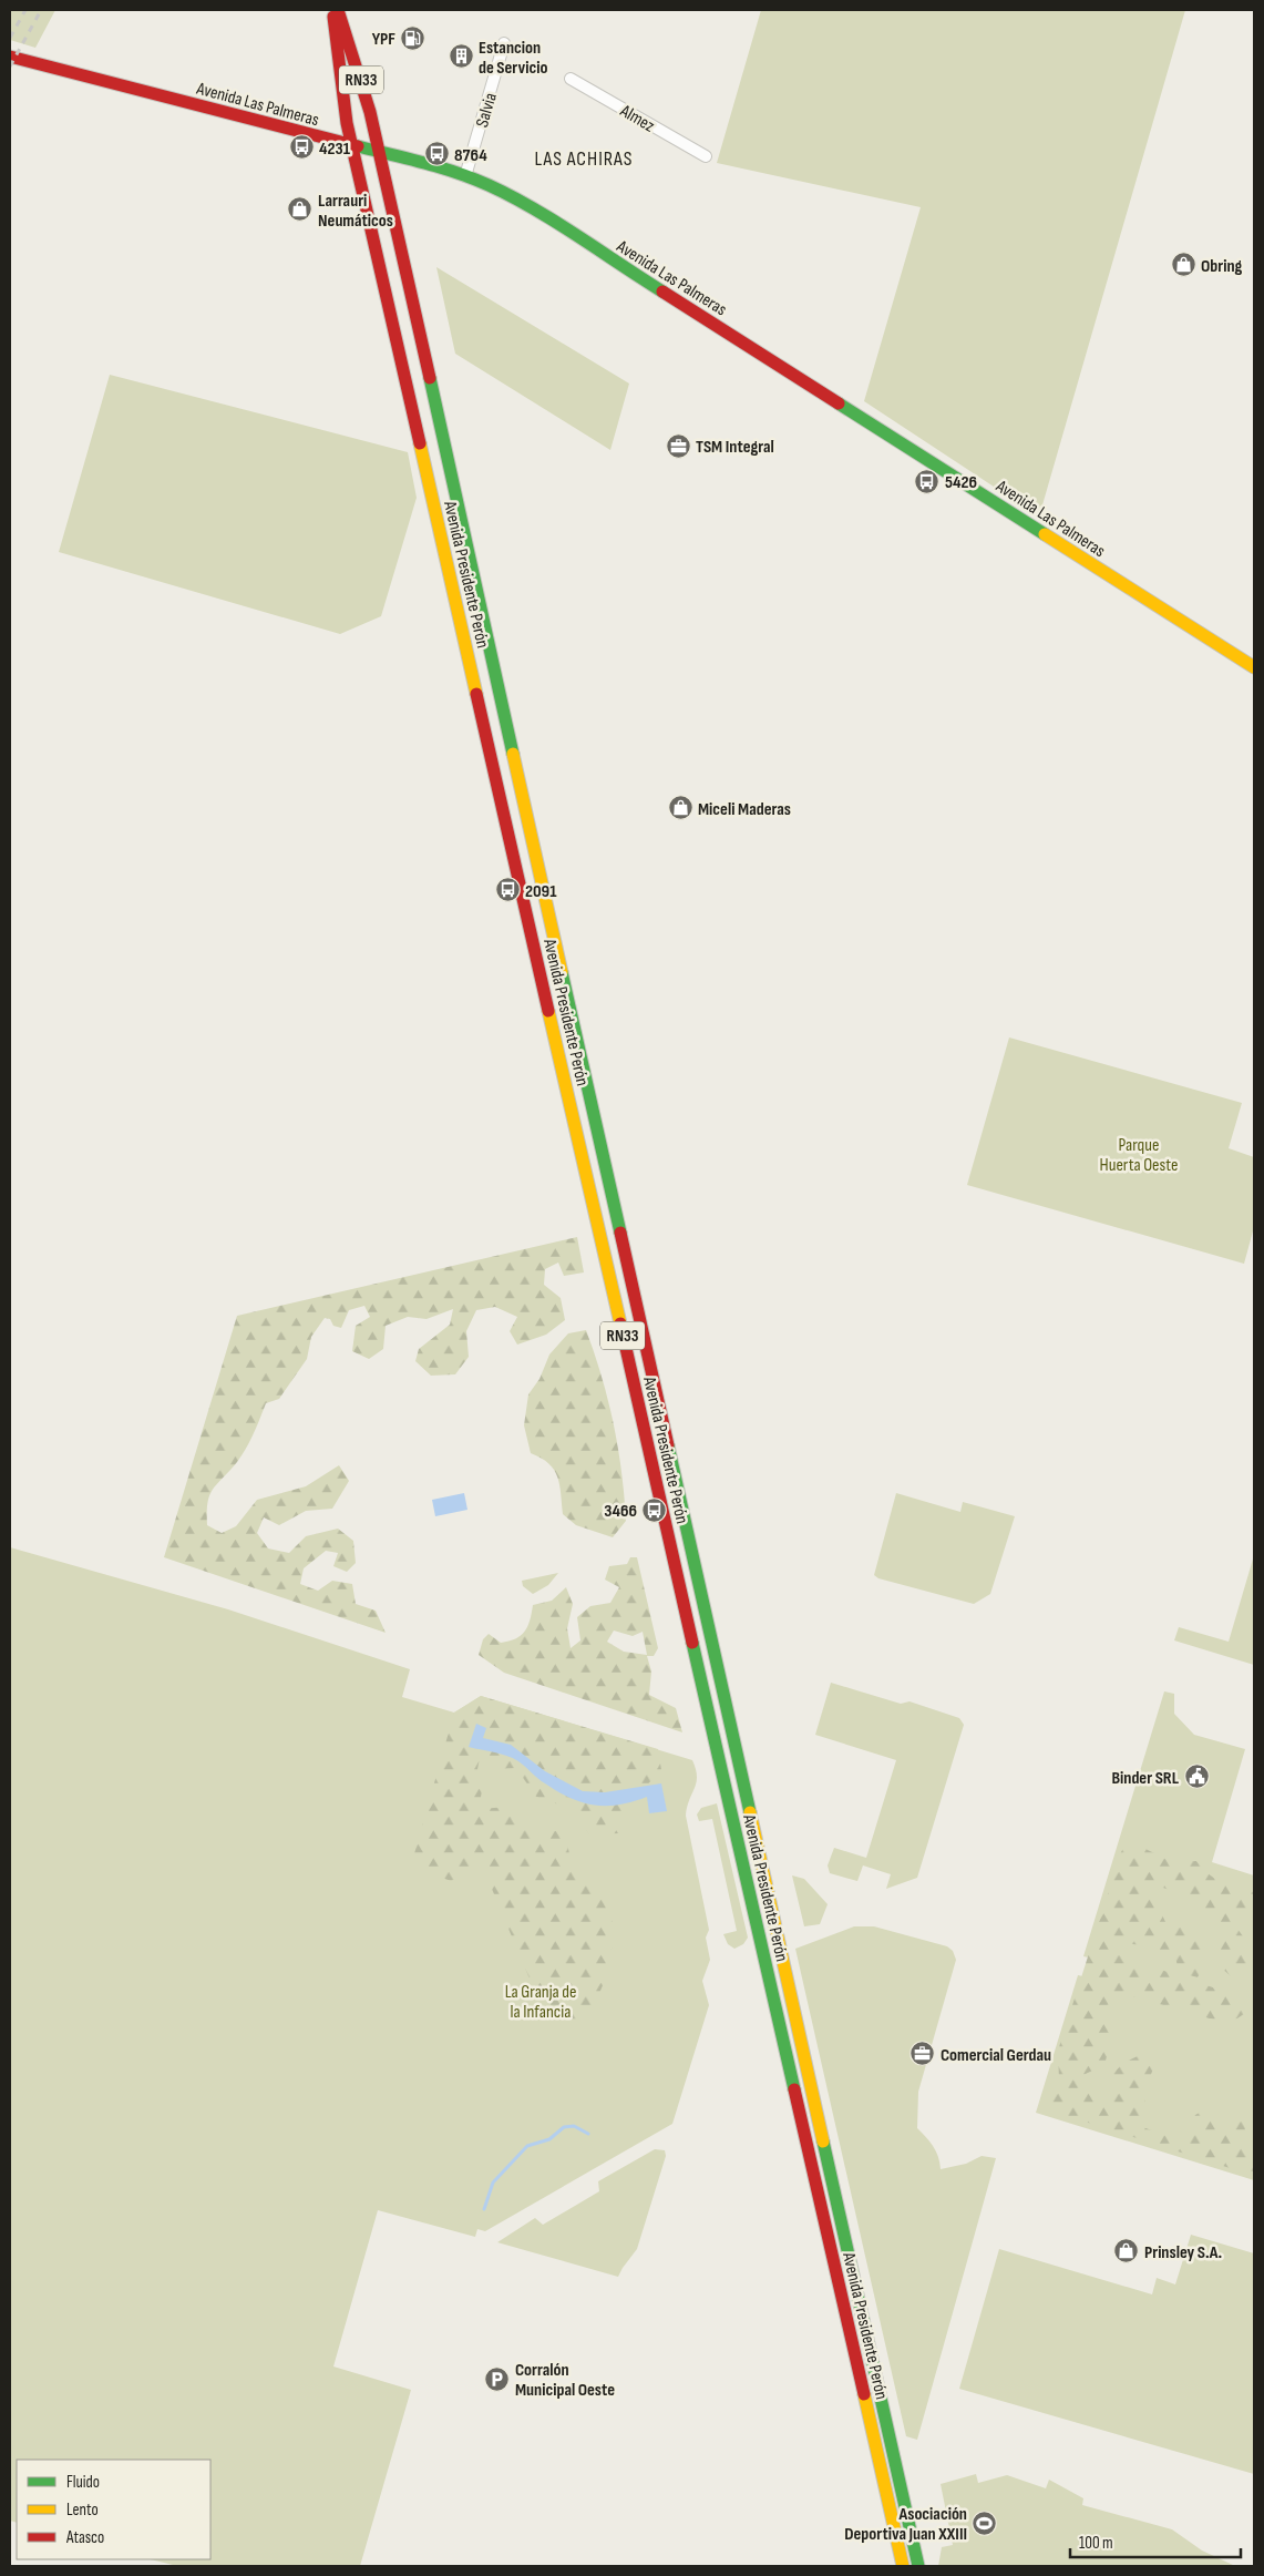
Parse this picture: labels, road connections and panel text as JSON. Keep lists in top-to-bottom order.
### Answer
{
  "streets": {
    "main road": ["RN33", "Avenida Las Palmeras", "Avenida Presidente Perón"],
    "street": ["Salvia", "Almez"]
  },
  "crossings": [
    ["RN33", "Avenida Las Palmeras"],
    ["RN33", "Avenida Presidente Perón"],
    ["Avenida Las Palmeras", "Salvia"],
    ["Avenida Las Palmeras", "Avenida Presidente Perón"]
  ],
  "districts": ["LAS ACHIRAS"],
  "parks": ["Parque Huerta Oeste", "La Granja de la Infancia"],
  "places": {
    "fuel station": ["YPF"],
    "building": ["Estancion de Servicio"],
    "bus stop": [
      "4231",
      "8764",
      "5426",
      "2091",
      "3466"
    ],
    "shop": [
      "Larrauri Neumáticos",
      "Obring",
      "Miceli Maderas",
      "Prinsley S.A."
    ],
    "office": ["TSM Integral", "Comercial Gerdau"],
    "public building": ["Binder SRL"],
    "parking": ["Corralón Municipal Oeste"],
    "sports": ["Asociación Deportiva Juan XXIII"]
  },
  "legend": ["Fluido", "Lento", "Atasco"],
  "scale_bar": "100 m"
}
